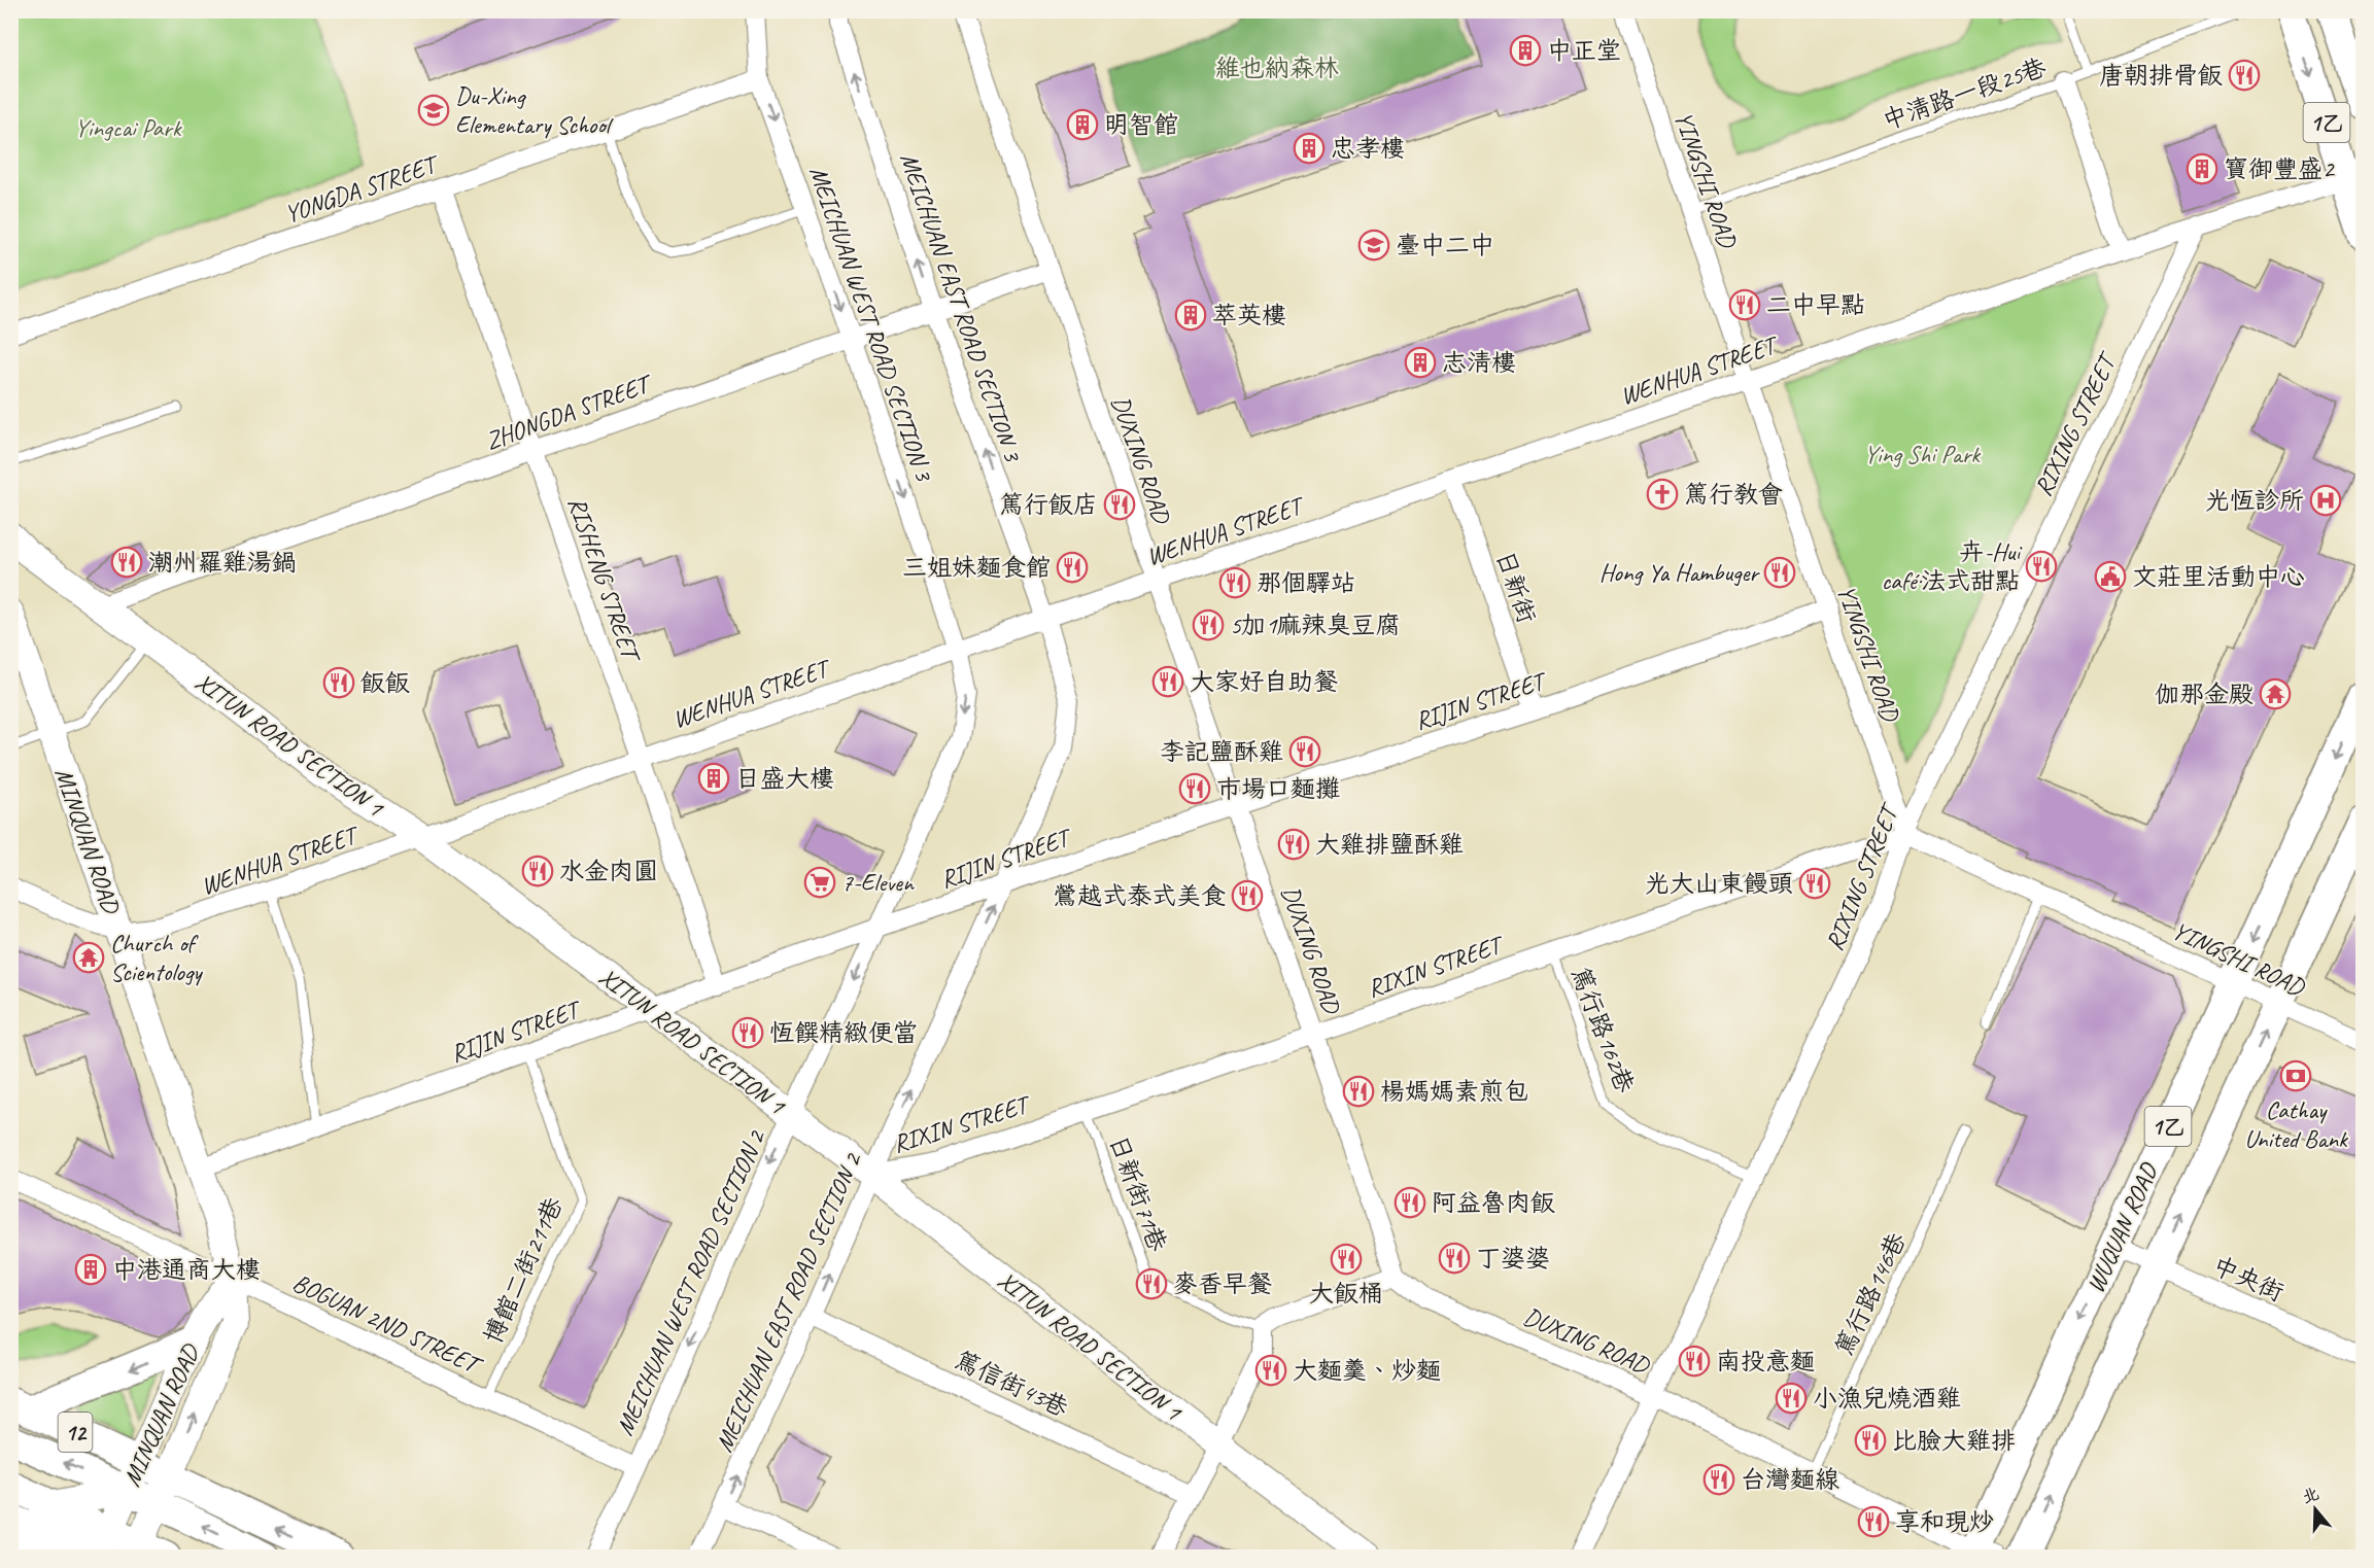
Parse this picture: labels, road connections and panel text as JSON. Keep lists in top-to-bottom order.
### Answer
{
  "streets": {
    "main road": ["1乙", "WUQUAN ROAD", "12"],
    "street": [
      "YINGSHI ROAD",
      "YONGDA STREET",
      "MEICHUAN EAST ROAD SECTION 3",
      "MEICHUAN WEST ROAD SECTION 3",
      "WENHUA STREET",
      "ZHONGDA STREET",
      "RIXING STREET",
      "DUXING ROAD",
      "RISHENG STREET",
      "日新街",
      "RIJIN STREET",
      "XITUN ROAD SECTION 1",
      "MINQUAN ROAD",
      "RIXIN STREET",
      "中央街",
      "MEICHUAN WEST ROAD SECTION 2",
      "MEICHUAN EAST ROAD SECTION 2",
      "BOGUAN 2ND STREET",
      "篤信街43巷"
    ],
    "lane": [
      "中清路一段25巷",
      "篤行路162巷",
      "日新街71巷",
      "博館二街211巷",
      "篤行路146巷"
    ]
  },
  "crossings": [
    ["中清路一段25巷", "YINGSHI ROAD"],
    ["1乙", "WENHUA STREET"],
    ["YINGSHI ROAD", "WENHUA STREET"],
    ["YINGSHI ROAD", "RIXING STREET"],
    ["YINGSHI ROAD", "RIJIN STREET"],
    ["YINGSHI ROAD", "RIXIN STREET"],
    ["YINGSHI ROAD", "WUQUAN ROAD"],
    ["YONGDA STREET", "MEICHUAN WEST ROAD SECTION 3"],
    ["YONGDA STREET", "RISHENG STREET"],
    ["MEICHUAN EAST ROAD SECTION 3", "WENHUA STREET"],
    ["MEICHUAN EAST ROAD SECTION 3", "ZHONGDA STREET"],
    ["MEICHUAN EAST ROAD SECTION 3", "MEICHUAN EAST ROAD SECTION 2"],
    ["MEICHUAN WEST ROAD SECTION 3", "WENHUA STREET"],
    ["MEICHUAN WEST ROAD SECTION 3", "ZHONGDA STREET"],
    ["MEICHUAN WEST ROAD SECTION 3", "MEICHUAN WEST ROAD SECTION 2"],
    ["WENHUA STREET", "RIXING STREET"],
    ["WENHUA STREET", "DUXING ROAD"],
    ["WENHUA STREET", "RISHENG STREET"],
    ["WENHUA STREET", "日新街"],
    ["WENHUA STREET", "XITUN ROAD SECTION 1"],
    ["WENHUA STREET", "MINQUAN ROAD"],
    ["WENHUA STREET", "MEICHUAN WEST ROAD SECTION 2"],
    ["WENHUA STREET", "MEICHUAN EAST ROAD SECTION 2"],
    ["ZHONGDA STREET", "DUXING ROAD"],
    ["ZHONGDA STREET", "RISHENG STREET"],
    ["ZHONGDA STREET", "XITUN ROAD SECTION 1"],
    ["RIXING STREET", "DUXING ROAD"],
    ["RIXING STREET", "RIXIN STREET"],
    ["RIXING STREET", "篤行路162巷"],
    ["DUXING ROAD", "RIJIN STREET"],
    ["DUXING ROAD", "RIXIN STREET"],
    ["DUXING ROAD", "WUQUAN ROAD"],
    ["DUXING ROAD", "篤行路146巷"],
    ["RISHENG STREET", "RIJIN STREET"],
    ["日新街", "RIJIN STREET"],
    ["RIJIN STREET", "XITUN ROAD SECTION 1"],
    ["RIJIN STREET", "MINQUAN ROAD"],
    ["RIJIN STREET", "博館二街211巷"],
    ["RIJIN STREET", "MEICHUAN WEST ROAD SECTION 2"],
    ["RIJIN STREET", "MEICHUAN EAST ROAD SECTION 2"],
    ["XITUN ROAD SECTION 1", "RIXIN STREET"],
    ["XITUN ROAD SECTION 1", "MEICHUAN WEST ROAD SECTION 2"],
    ["XITUN ROAD SECTION 1", "MEICHUAN EAST ROAD SECTION 2"],
    ["MINQUAN ROAD", "BOGUAN 2ND STREET"],
    ["MINQUAN ROAD", "12"],
    ["RIXIN STREET", "篤行路162巷"],
    ["RIXIN STREET", "日新街71巷"],
    ["RIXIN STREET", "MEICHUAN EAST ROAD SECTION 2"],
    ["WUQUAN ROAD", "中央街"],
    ["博館二街211巷", "BOGUAN 2ND STREET"],
    ["MEICHUAN WEST ROAD SECTION 2", "BOGUAN 2ND STREET"],
    ["MEICHUAN EAST ROAD SECTION 2", "篤信街43巷"]
  ],
  "one_way": [
    "MEICHUAN EAST ROAD SECTION 3",
    "MEICHUAN WEST ROAD SECTION 3",
    "MEICHUAN WEST ROAD SECTION 2",
    "MEICHUAN EAST ROAD SECTION 2"
  ],
  "parks": ["維也納森林", "Yingcai Park", "Ying Shi Park"],
  "places": {
    "building": [
      "中正堂",
      "明智館",
      "忠孝樓",
      "寶御豐盛2",
      "萃英樓",
      "志清樓",
      "日盛大樓",
      "中港通商大樓"
    ],
    "restaurant": [
      "唐朝排骨飯",
      "二中早點",
      "篤行飯店",
      "潮州羅雞湯鍋",
      "卉-Hui café·法式甜點",
      "三姐妹麵食館",
      "Hong Ya Hambuger",
      "那個驛站",
      "5加1麻辣臭豆腐",
      "大家好自助餐",
      "飯飯",
      "李記鹽酥雞",
      "市場口麵攤",
      "大雞排鹽酥雞",
      "水金肉圓",
      "光大山東饅頭",
      "鶯越式泰式美食",
      "恆饌精緻便當",
      "楊媽媽素煎包",
      "阿益魯肉飯",
      "丁婆婆",
      "大飯桶",
      "麥香早餐",
      "南投意麵",
      "大麵羹、炒麵",
      "小漁兒燒酒雞",
      "比臉大雞排",
      "台灣麵線",
      "享和現炒"
    ],
    "school or university": ["Du-Xing Elementary School", "臺中二中"],
    "church": ["篤行教會"],
    "hospital": ["光恆診所"],
    "public building": ["文莊里活動中心"],
    "temple": ["伽那金殿", "Church of Scientology"],
    "supermarket": ["7-Eleven"],
    "bank": ["Cathay United Bank"]
  },
  "north": "top"
}
